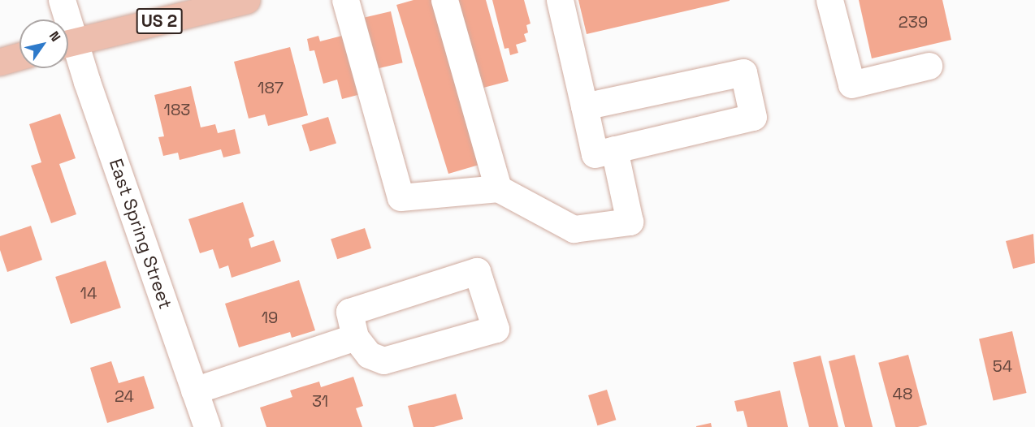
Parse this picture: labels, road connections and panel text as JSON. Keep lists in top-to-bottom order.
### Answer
{
  "streets": {
    "main road": ["US 2"],
    "street": ["East Spring Street"]
  },
  "house_numbers": [
    "239",
    "187",
    "183",
    "14",
    "19",
    "54",
    "48",
    "24",
    "31"
  ],
  "north": "top right"
}
